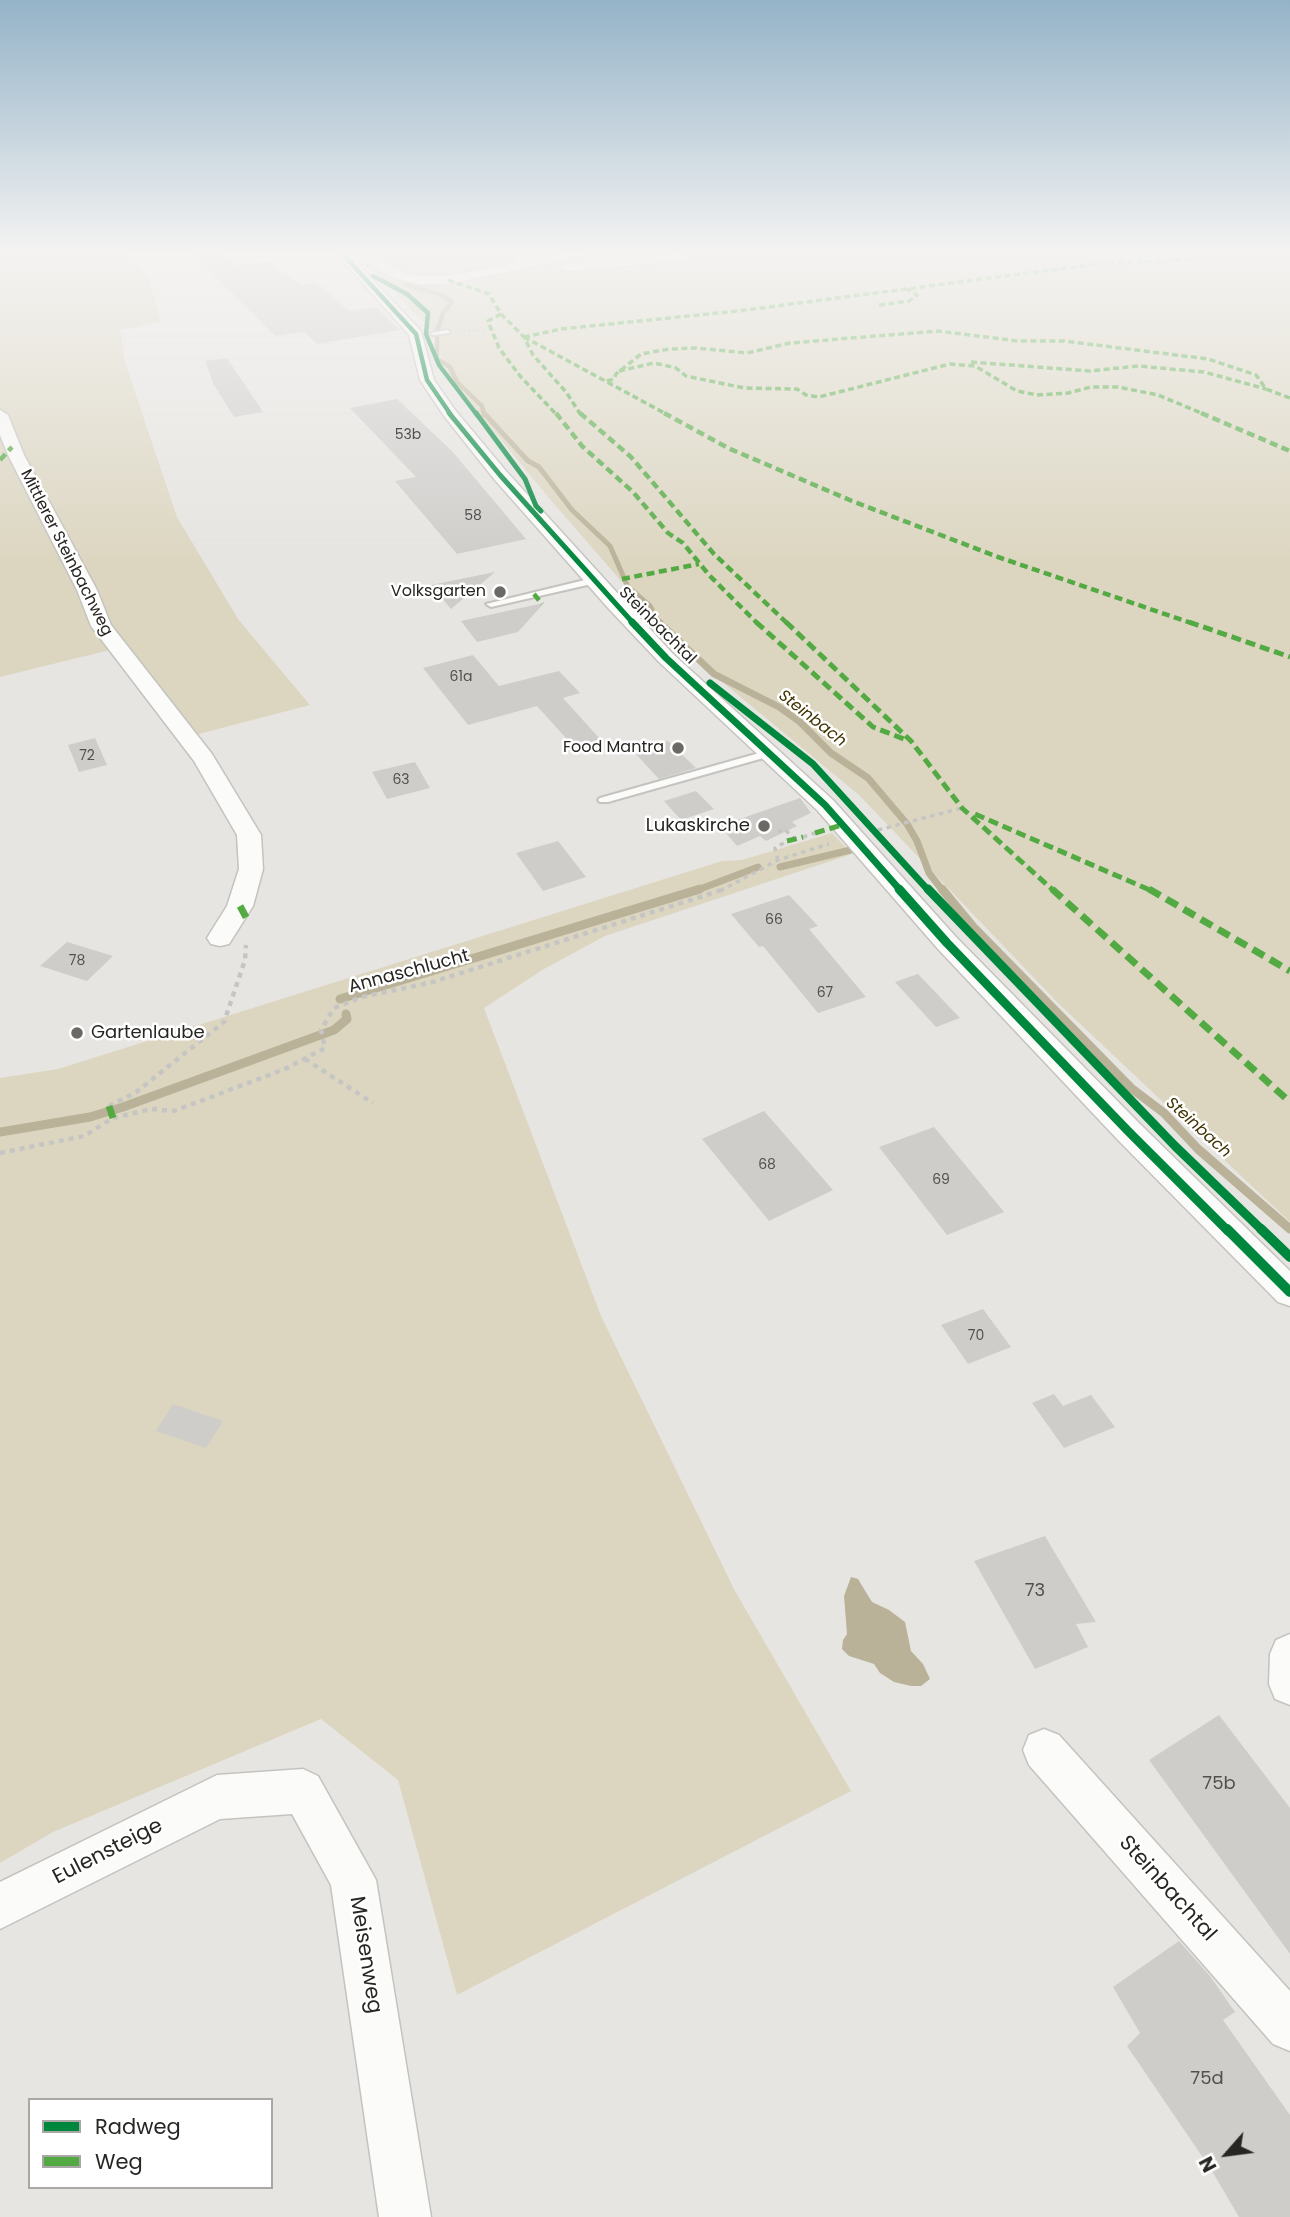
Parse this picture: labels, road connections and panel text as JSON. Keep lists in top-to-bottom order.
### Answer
{
  "streets": {
    "street": [
      "Mittlerer Steinbachweg",
      "Steinbachtal",
      "Eulensteige",
      "Meisenweg"
    ],
    "path": ["Annaschlucht"]
  },
  "crossings": [
    ["Steinbachtal", "Annaschlucht"],
    ["Eulensteige", "Meisenweg"]
  ],
  "water": ["Steinbach"],
  "places": [
    "Volksgarten",
    "Food Mantra",
    "Lukaskirche",
    "Gartenlaube"
  ],
  "house_numbers": [
    "53b",
    "58",
    "61a",
    "72",
    "63",
    "66",
    "78",
    "67",
    "68",
    "69",
    "70",
    "73",
    "75b",
    "75d"
  ],
  "legend": ["Radweg", "Weg"],
  "north": "bottom left"
}
